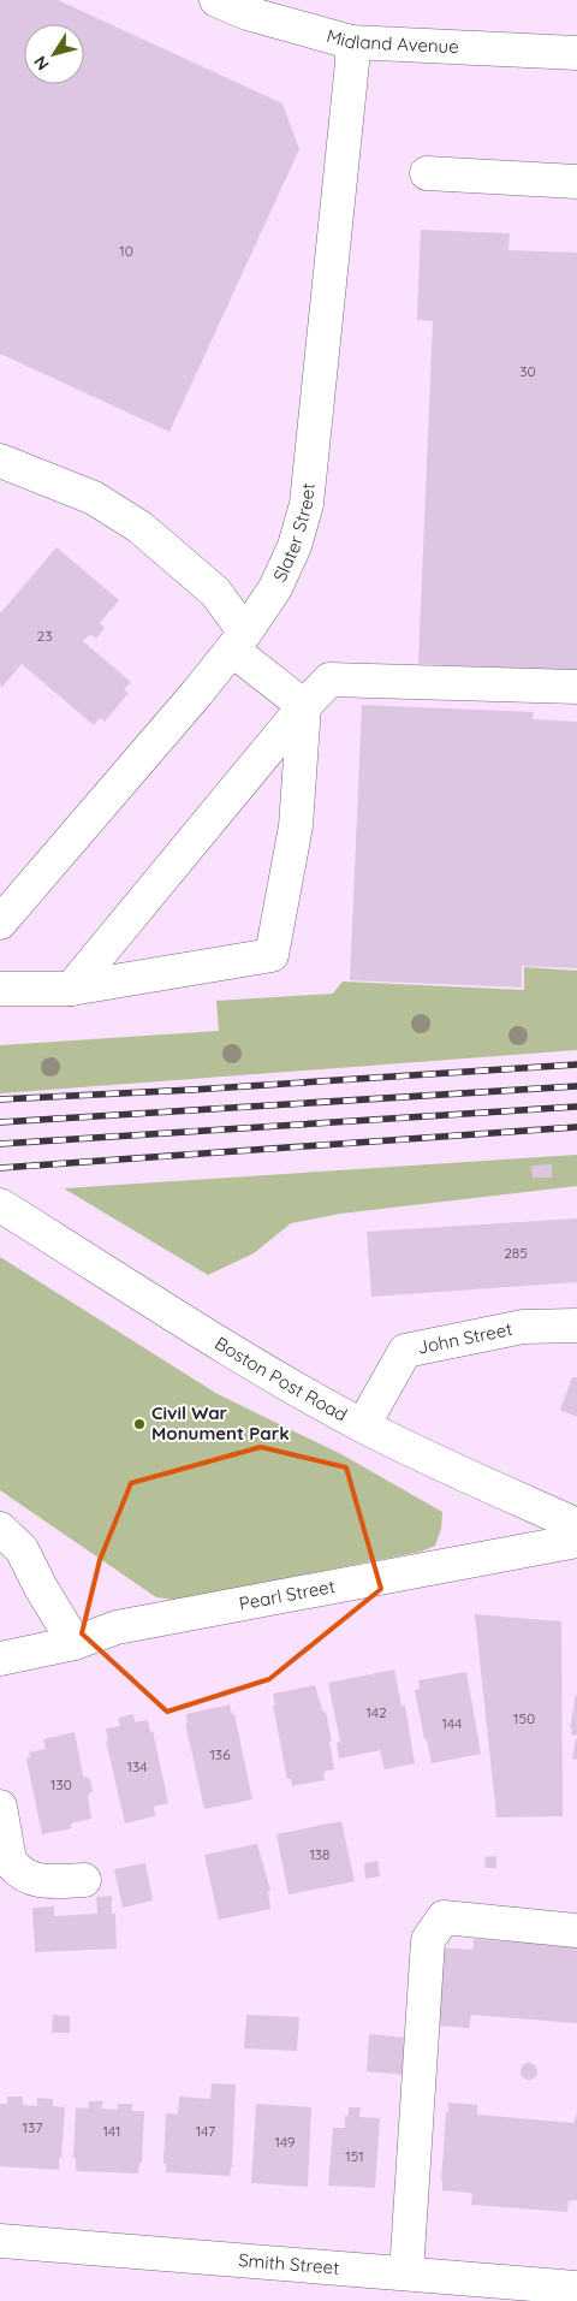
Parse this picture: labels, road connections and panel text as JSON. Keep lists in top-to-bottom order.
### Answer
{
  "streets": {
    "street": [
      "Midland Avenue",
      "Slater Street",
      "John Street",
      "Boston Post Road",
      "Pearl Street",
      "Smith Street"
    ]
  },
  "crossings": [
    ["Midland Avenue", "Slater Street"],
    ["John Street", "Boston Post Road"]
  ],
  "places": ["Civil War Monument Park"],
  "house_numbers": [
    "10",
    "30",
    "23",
    "285",
    "142",
    "150",
    "144",
    "136",
    "134",
    "130",
    "138",
    "137",
    "141",
    "147",
    "149",
    "151"
  ],
  "north": "bottom left"
}
